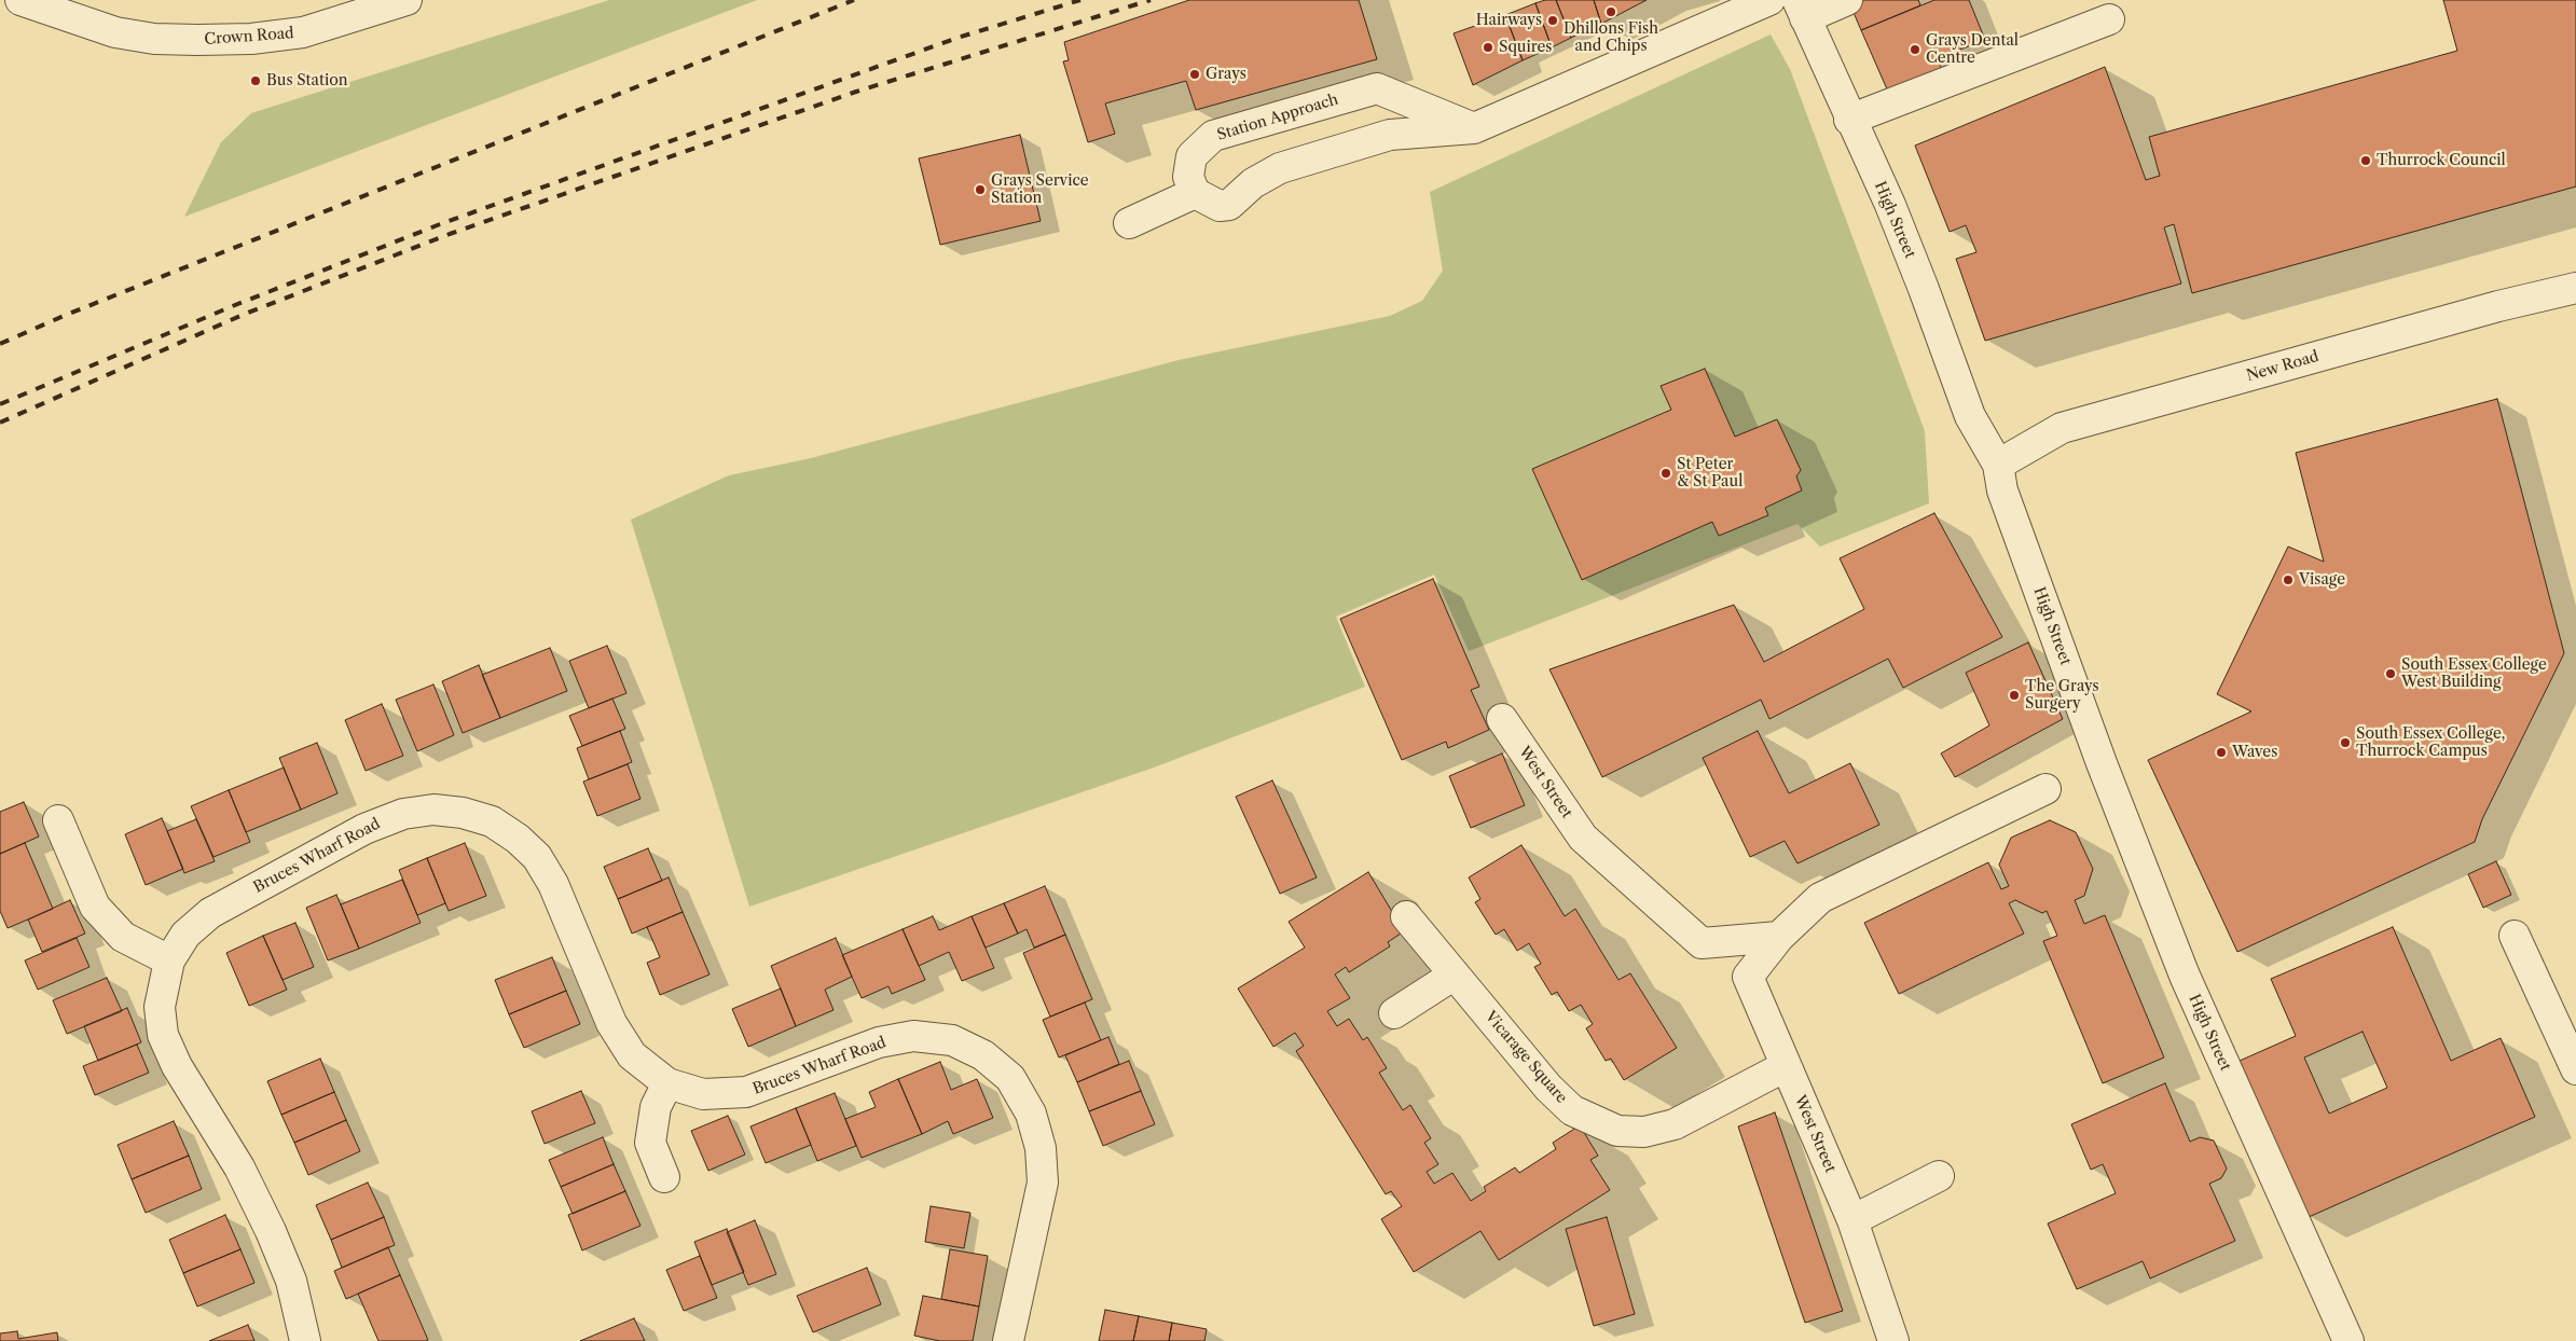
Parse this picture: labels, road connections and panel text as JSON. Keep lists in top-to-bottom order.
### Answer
{
  "streets": {
    "street": [
      "Crown Road",
      "Station Approach",
      "High Street",
      "New Road",
      "West Street",
      "Bruces Wharf Road",
      "Vicarage Square"
    ]
  },
  "crossings": [
    ["High Street", "New Road"],
    ["West Street", "Vicarage Square"]
  ],
  "places": [
    "Dhillons Fish and Chips",
    "Hairways",
    "Squires",
    "Grays Dental Centre",
    "Grays",
    "Bus Station",
    "Thurrock Council",
    "Grays Service Station",
    "St Peter & St Paul",
    "Visage",
    "South Essex College West Building",
    "The Grays Surgery",
    "South Essex College, Thurrock Campus",
    "Waves"
  ]
}
